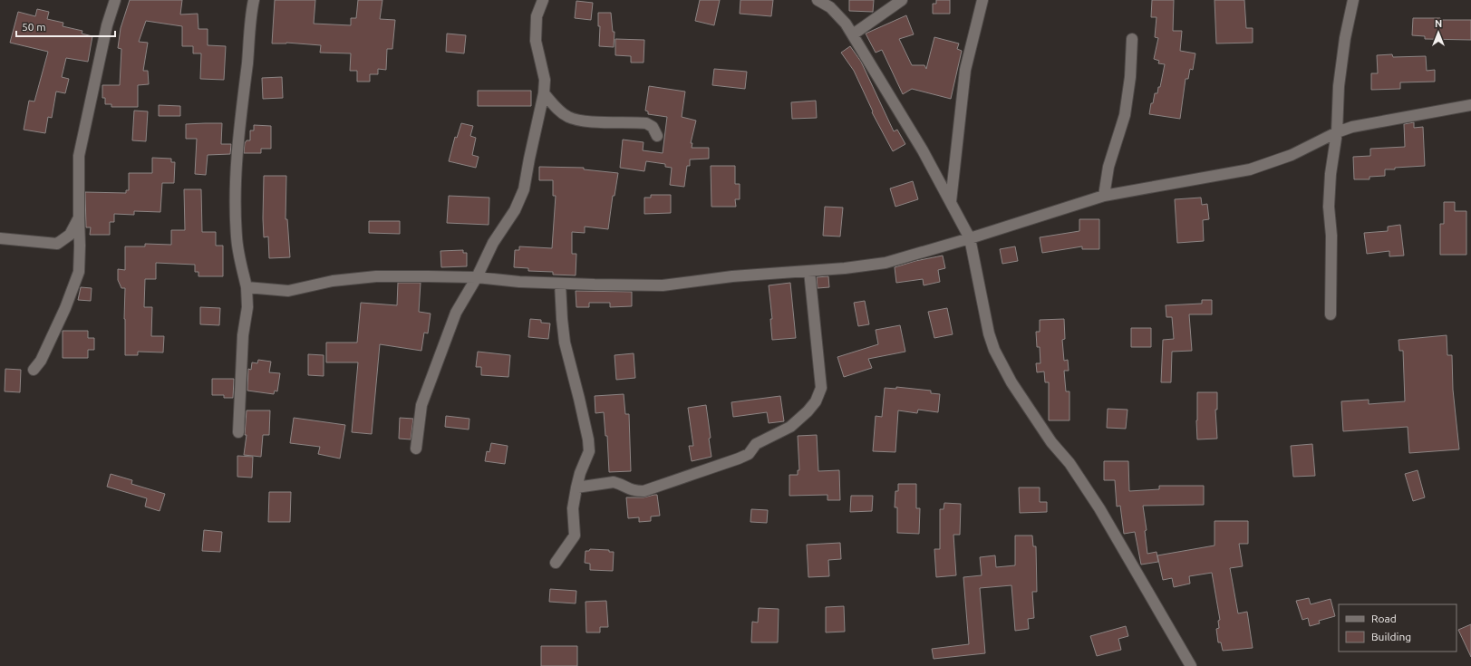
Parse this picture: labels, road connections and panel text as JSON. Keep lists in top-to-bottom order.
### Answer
{
  "legend": ["Road", "Building"],
  "scale_bar": "50 m",
  "north": "top"
}
